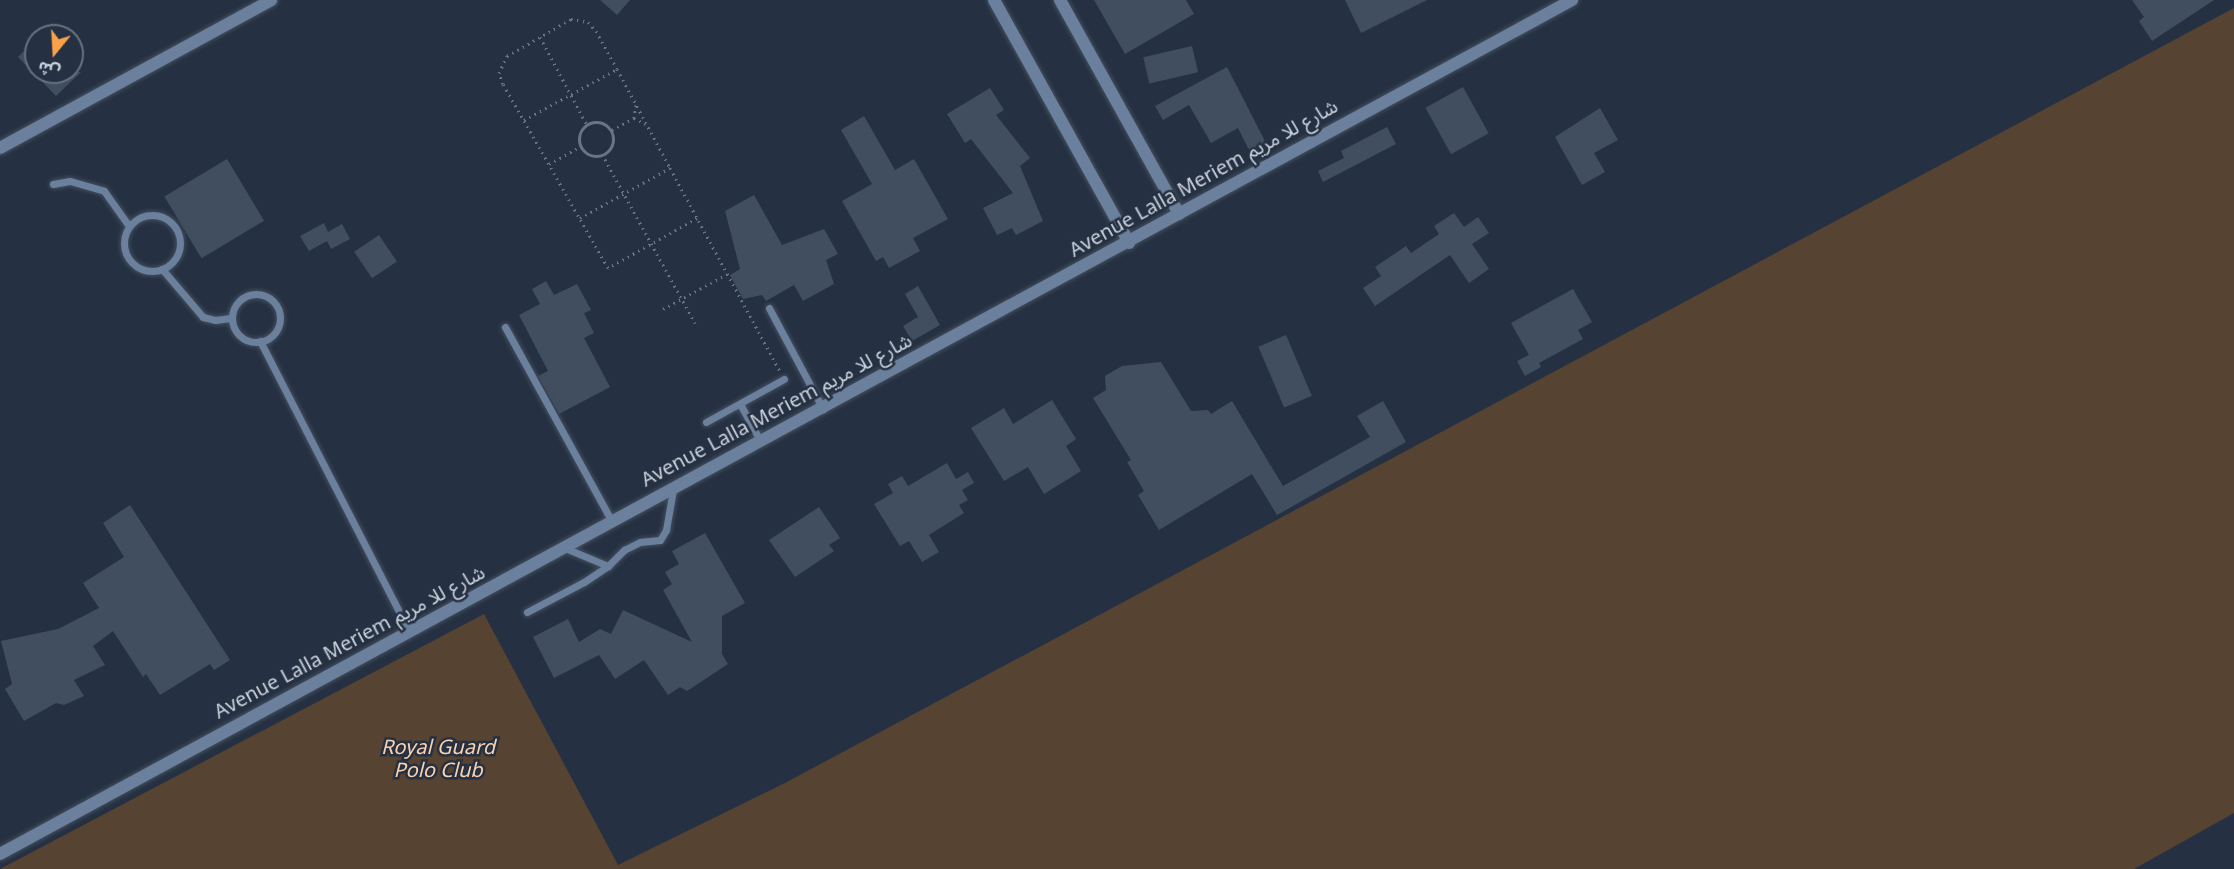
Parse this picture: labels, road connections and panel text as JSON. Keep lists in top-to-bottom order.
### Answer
{
  "streets": {
    "street": ["Avenue Lalla Meriem شارع للا مريم"]
  },
  "parks": ["Royal Guard Polo Club"],
  "north": "bottom"
}
